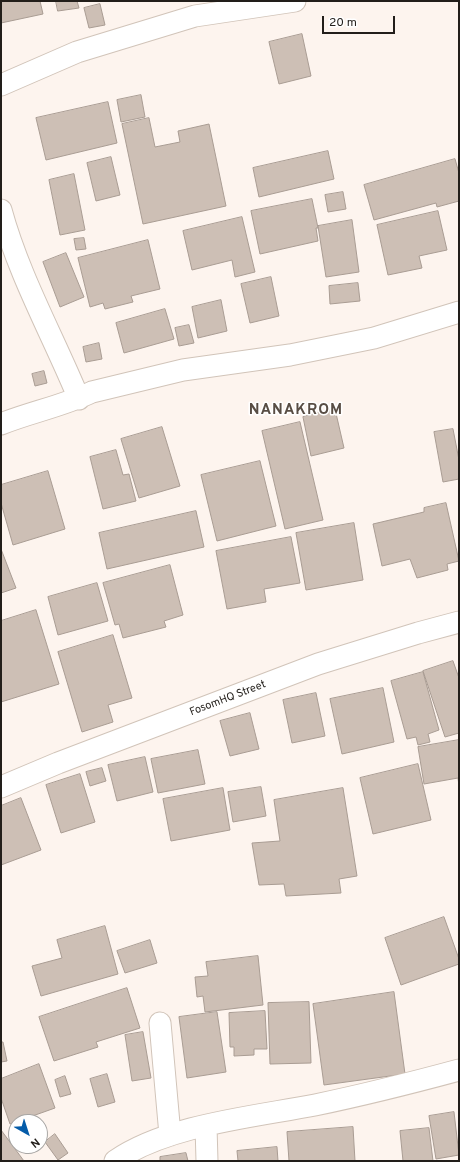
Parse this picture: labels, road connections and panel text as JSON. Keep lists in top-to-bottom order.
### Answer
{
  "streets": {
    "street": ["FosomHQ Street"]
  },
  "districts": ["NANAKROM"],
  "scale_bar": "20 m",
  "north": "bottom right"
}
